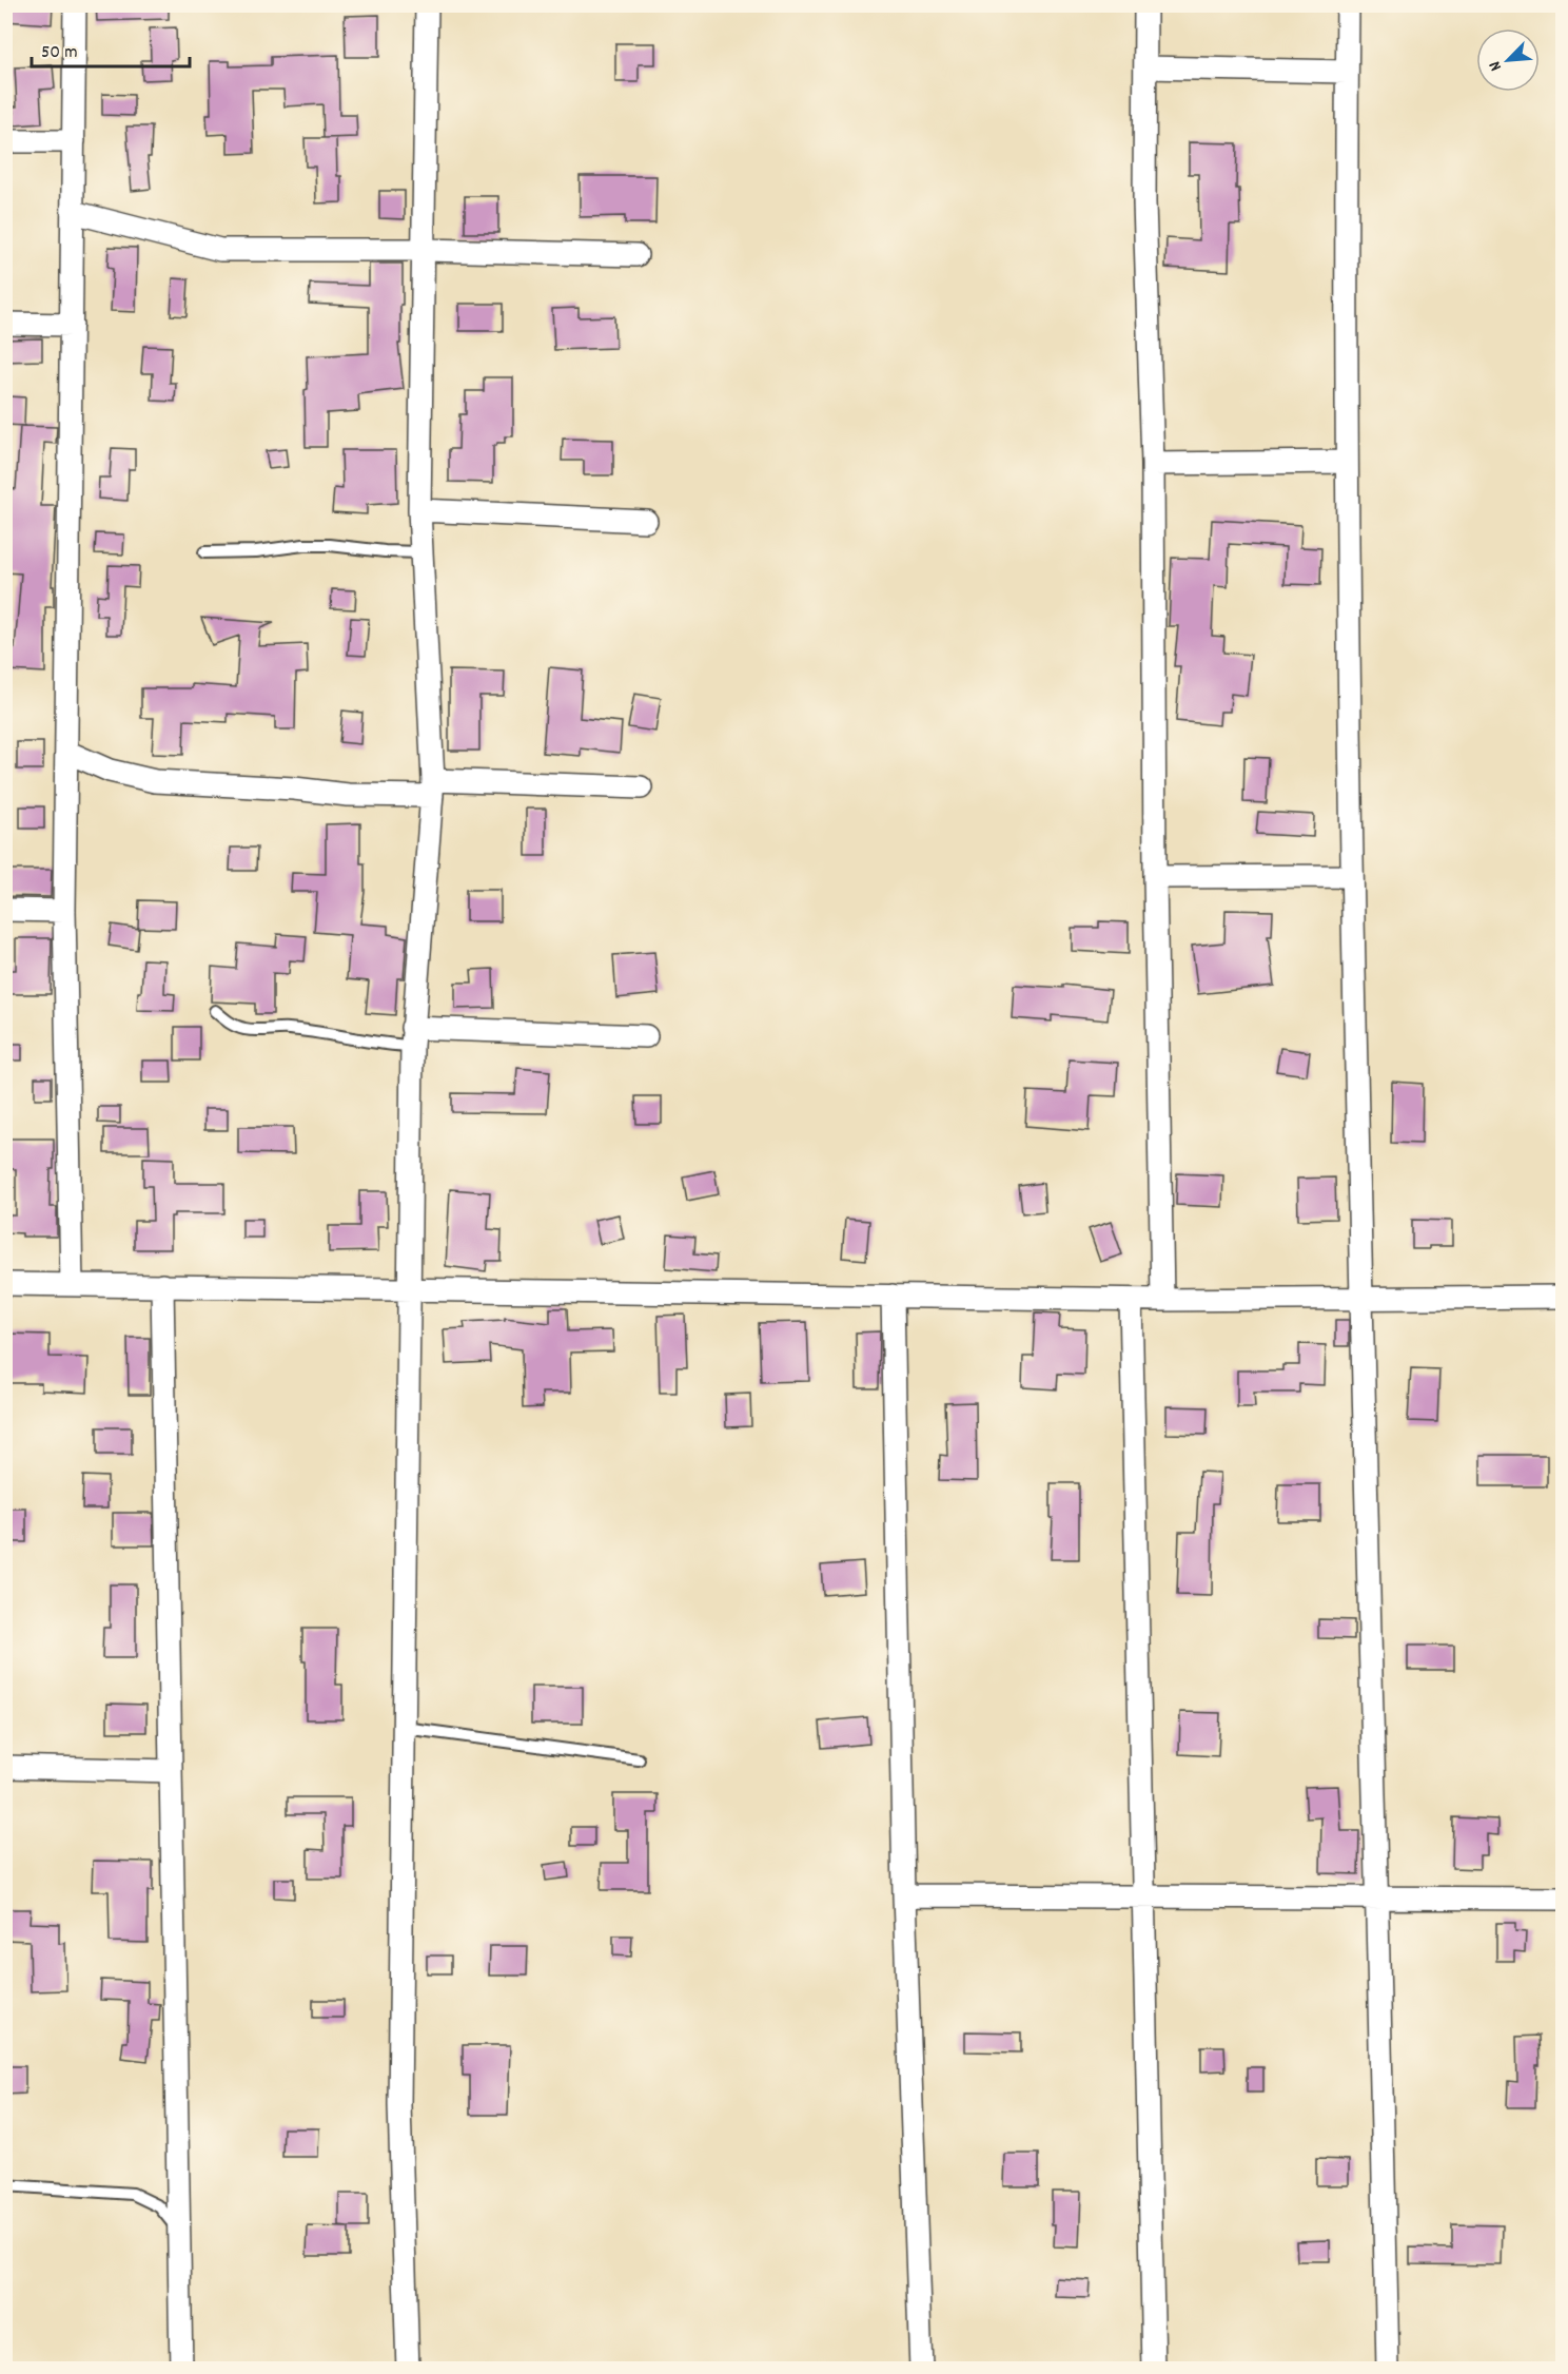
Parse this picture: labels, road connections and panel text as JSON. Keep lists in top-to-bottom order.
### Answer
{
  "scale_bar": "50 m",
  "north": "bottom left"
}
